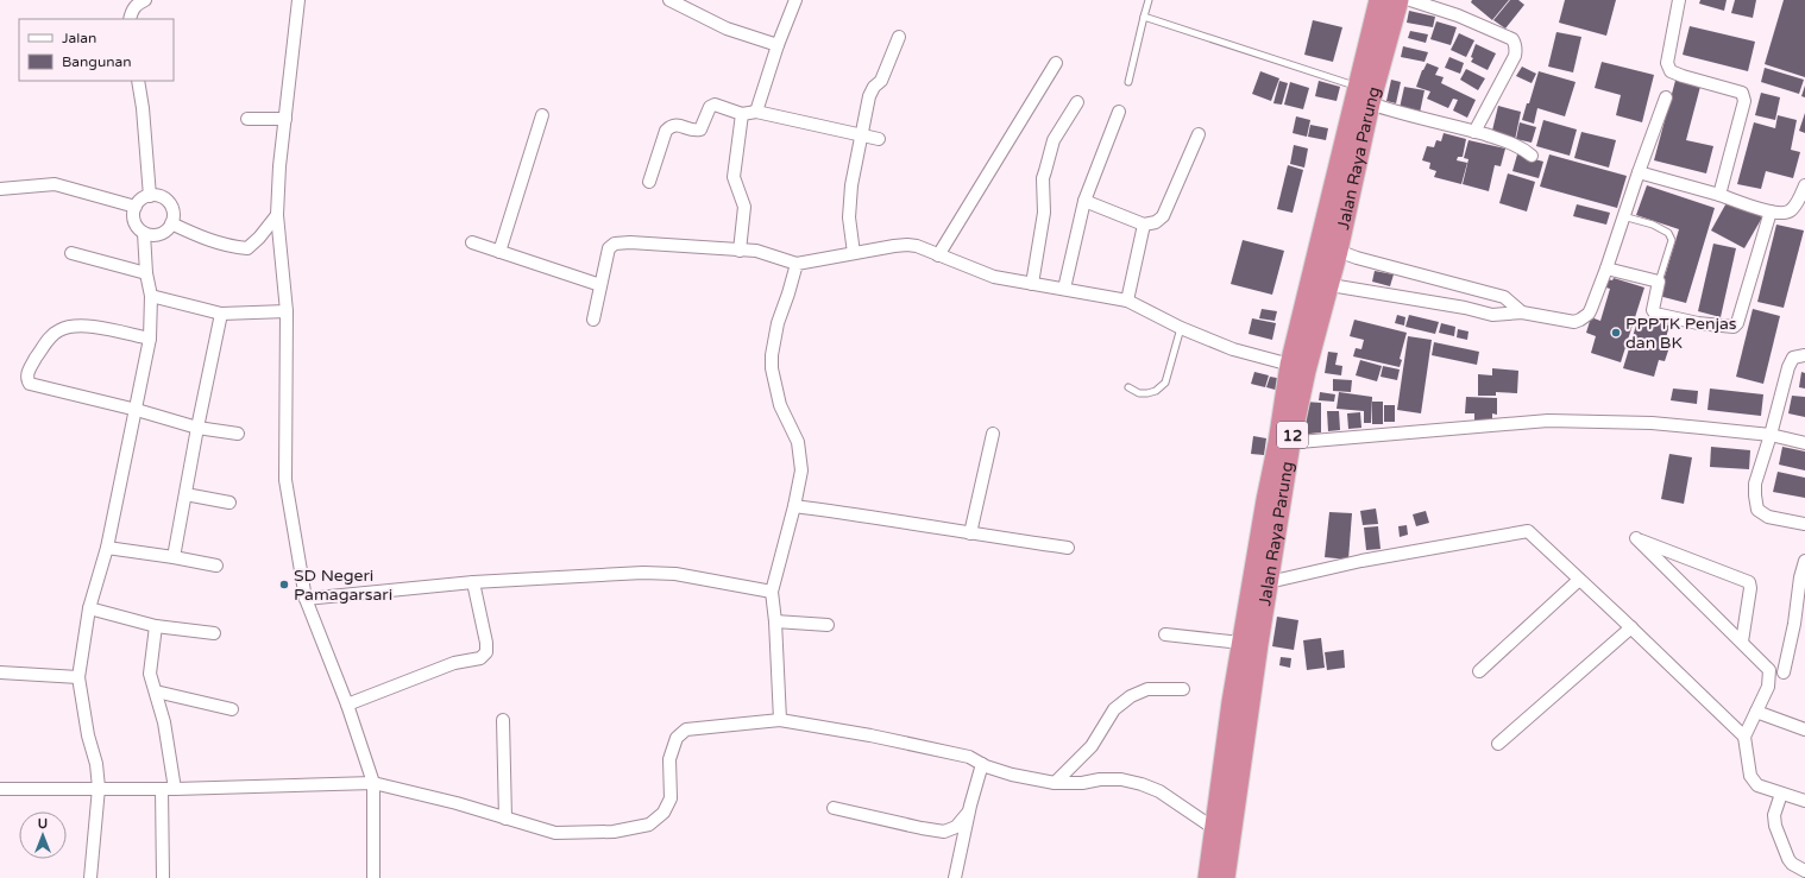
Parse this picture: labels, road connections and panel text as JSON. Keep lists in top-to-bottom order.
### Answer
{
  "streets": {
    "highway": ["Jalan Raya Parung", "12"]
  },
  "places": ["PPPTK Penjas dan BK", "SD Negeri Pamagarsari"],
  "legend": ["Jalan", "Bangunan"],
  "north": "top"
}
